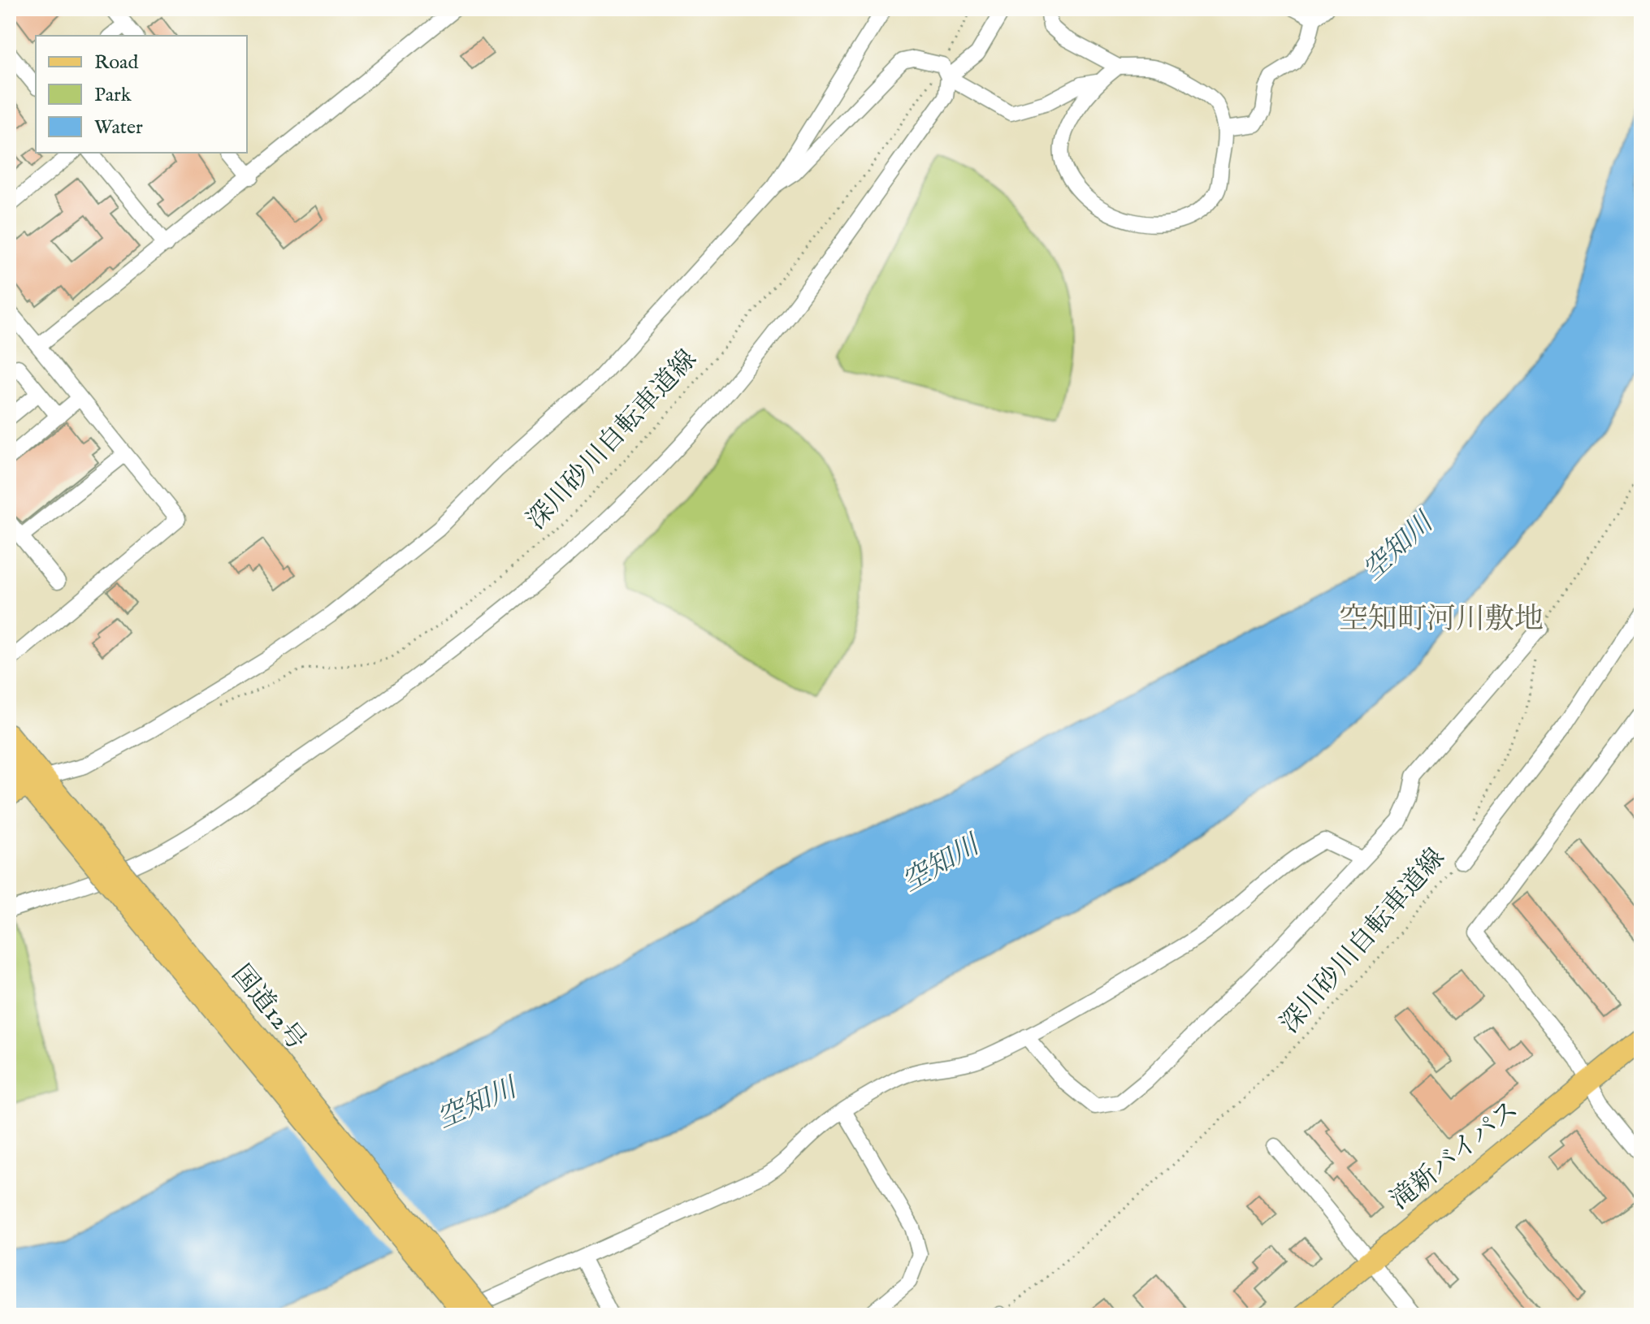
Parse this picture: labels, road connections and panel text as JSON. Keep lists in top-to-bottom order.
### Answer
{
  "streets": {
    "highway": ["国道12号", "滝新バイパス"],
    "path": ["深川砂川自転車道線"]
  },
  "districts": ["空知町河川敷地"],
  "water": ["空知川"],
  "legend": ["Road", "Park", "Water"]
}
